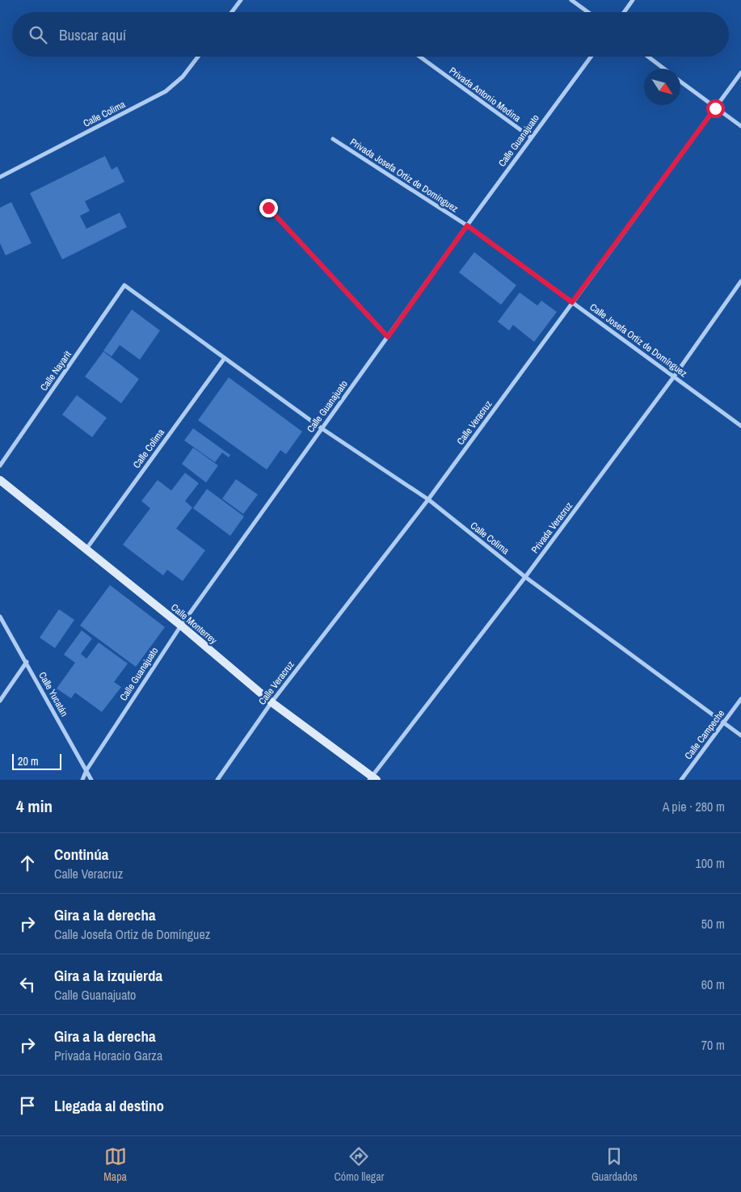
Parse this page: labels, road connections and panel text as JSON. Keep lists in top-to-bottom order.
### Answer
{
  "streets": {
    "street": [
      "Privada Antonio Medina",
      "Calle Colima",
      "Calle Guanajuato",
      "Privada Josefa Ortiz de Domínguez",
      "Calle Josefa Ortiz de Domínguez",
      "Calle Nayarit",
      "Calle Veracruz",
      "Privada Veracruz",
      "Calle Monterrey",
      "Calle Yucatán",
      "Calle Campeche"
    ]
  },
  "crossings": [
    ["Privada Antonio Medina", "Calle Guanajuato"],
    ["Calle Colima", "Calle Guanajuato"],
    ["Calle Colima", "Calle Nayarit"],
    ["Calle Colima", "Calle Veracruz"],
    ["Calle Colima", "Privada Veracruz"],
    ["Calle Colima", "Calle Monterrey"],
    ["Calle Colima", "Calle Campeche"],
    ["Calle Guanajuato", "Privada Josefa Ortiz de Domínguez"],
    ["Calle Guanajuato", "Calle Josefa Ortiz de Domínguez"],
    ["Calle Guanajuato", "Calle Monterrey"],
    ["Calle Guanajuato", "Calle Yucatán"],
    ["Privada Josefa Ortiz de Domínguez", "Calle Josefa Ortiz de Domínguez"],
    ["Calle Josefa Ortiz de Domínguez", "Calle Veracruz"],
    ["Calle Josefa Ortiz de Domínguez", "Privada Veracruz"],
    ["Calle Veracruz", "Calle Monterrey"],
    ["Privada Veracruz", "Calle Monterrey"]
  ],
  "scale_bar": "20 m",
  "north": "bottom right",
  "page": {
    "search": "Buscar aquí",
    "scale": "20 m",
    "heading": ["4 min", "A pie · 280 m"],
    "list": [
      ["Continúa", "Calle Veracruz", "100 m"],
      ["Gira a la derecha", "Calle Josefa Ortiz de Domínguez", "50 m"],
      ["Gira a la izquierda", "Calle Guanajuato", "60 m"],
      ["Gira a la derecha", "Privada Horacio Garza", "70 m"],
      "Llegada al destino"
    ],
    "nav": ["Mapa", "Cómo llegar", "Guardados"]
  }
}
